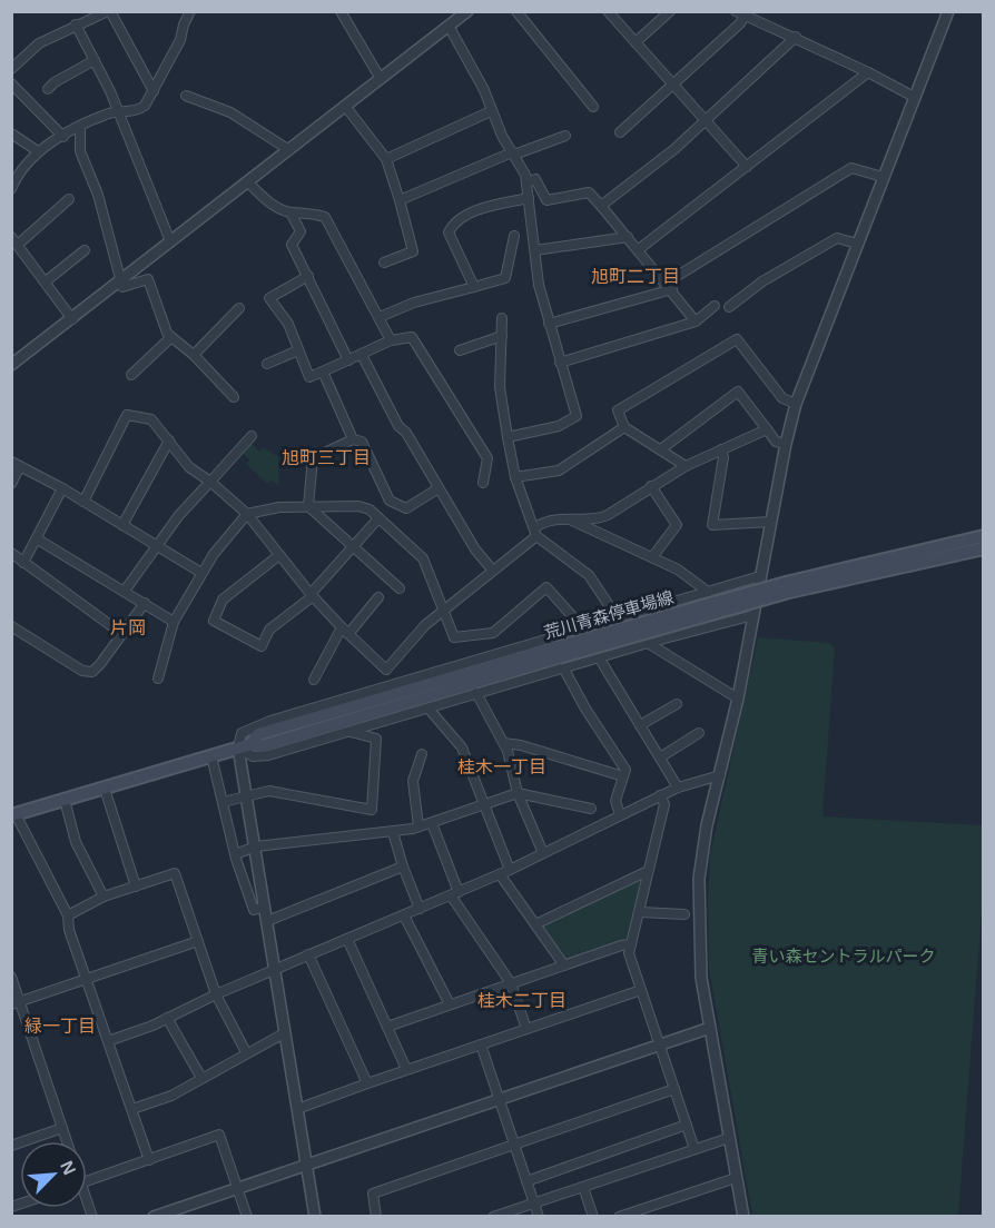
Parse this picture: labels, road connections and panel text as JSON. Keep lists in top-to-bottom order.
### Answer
{
  "streets": {
    "main road": ["荒川青森停車場線"]
  },
  "districts": [
    "旭町二丁目",
    "旭町三丁目",
    "片岡",
    "桂木一丁目",
    "桂木二丁目",
    "緑一丁目"
  ],
  "parks": ["青い森セントラルパーク"],
  "north": "top right"
}
